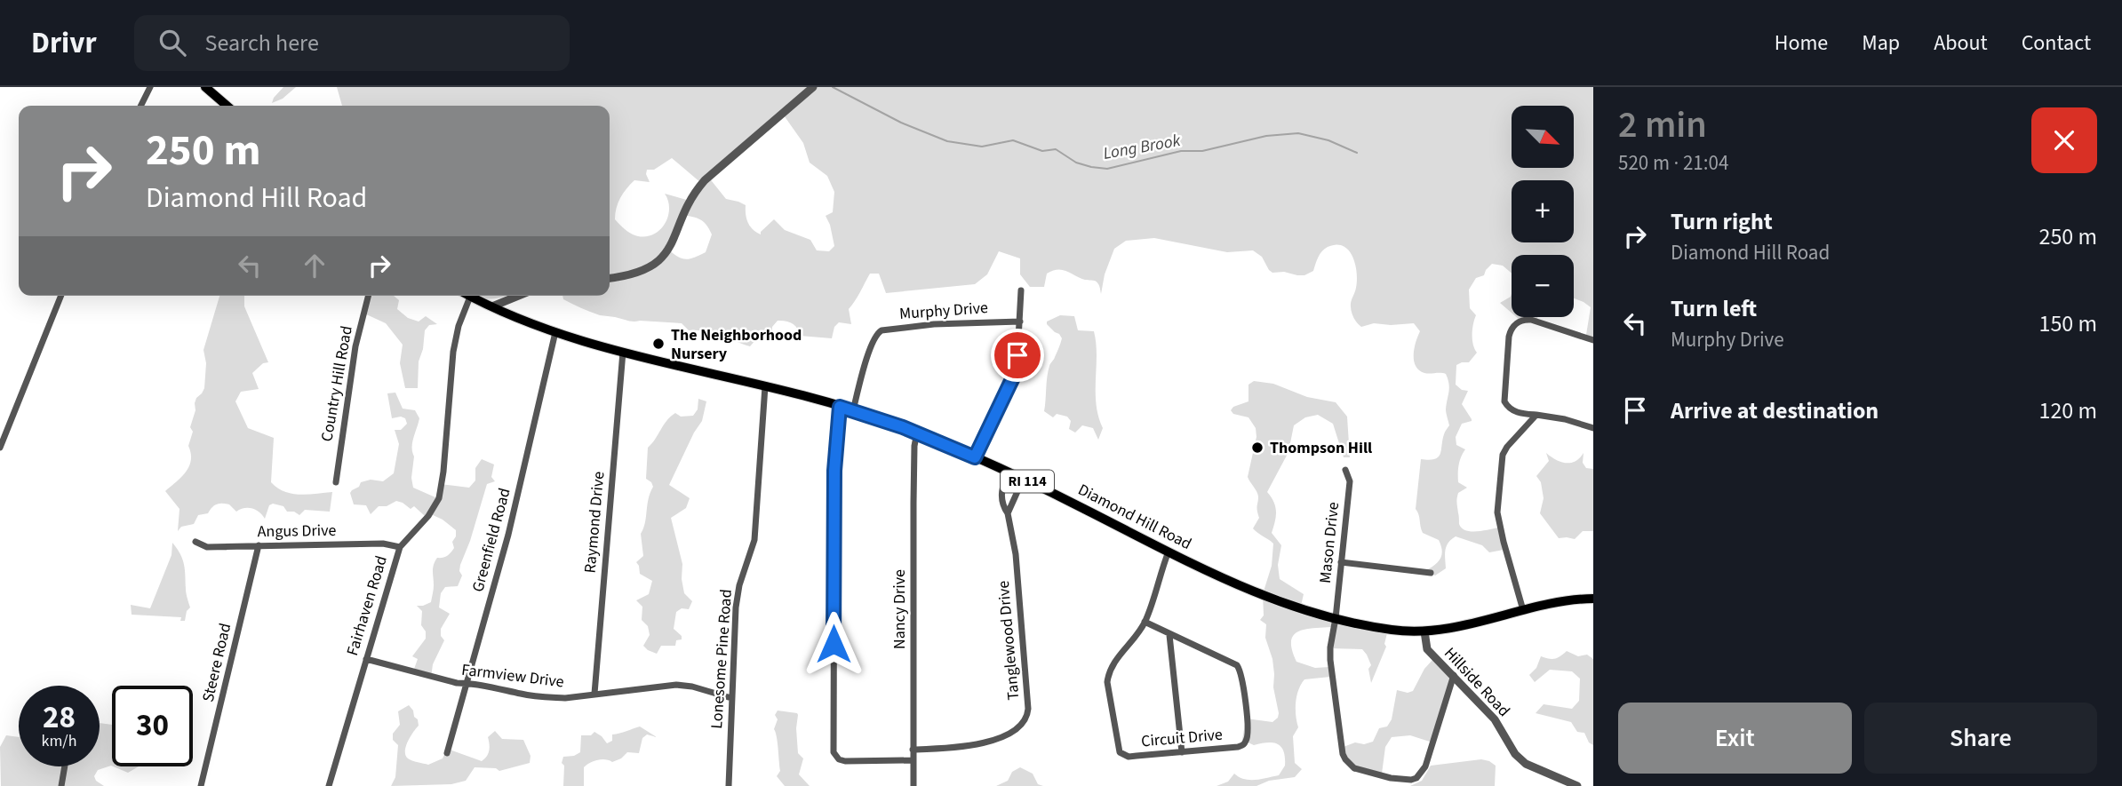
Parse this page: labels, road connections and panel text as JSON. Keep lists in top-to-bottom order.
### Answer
{
  "streets": {
    "main road": ["RI 114", "Diamond Hill Road"],
    "street": [
      "Murphy Drive",
      "Country Hill Road",
      "Raymond Drive",
      "Angus Drive",
      "Greenfield Road",
      "Mason Drive",
      "Fairhaven Road",
      "Nancy Drive",
      "Tanglewood Drive",
      "Lonesome Pine Road",
      "Steere Road",
      "Farmview Drive",
      "Hillside Road",
      "Circuit Drive"
    ]
  },
  "crossings": [
    ["Murphy Drive", "Diamond Hill Road"],
    ["Diamond Hill Road", "Raymond Drive"],
    ["Diamond Hill Road", "Greenfield Road"],
    ["Diamond Hill Road", "Mason Drive"],
    ["Diamond Hill Road", "Fairhaven Road"],
    ["Diamond Hill Road", "Nancy Drive"],
    ["Diamond Hill Road", "Tanglewood Drive"],
    ["Diamond Hill Road", "Lonesome Pine Road"],
    ["Diamond Hill Road", "Hillside Road"],
    ["Diamond Hill Road", "Circuit Drive"],
    ["Raymond Drive", "Farmview Drive"],
    ["Angus Drive", "Fairhaven Road"],
    ["Angus Drive", "Steere Road"],
    ["Greenfield Road", "Farmview Drive"],
    ["Mason Drive", "Hillside Road"],
    ["Fairhaven Road", "Farmview Drive"],
    ["Nancy Drive", "Tanglewood Drive"],
    ["Lonesome Pine Road", "Farmview Drive"]
  ],
  "water": ["Long Brook"],
  "places": ["The Neighborhood Nursery", "Thompson Hill"],
  "north": "bottom right",
  "page": {
    "header": "Drivr",
    "search": "Search here",
    "nav": [
      "Home",
      "Map",
      "About",
      "Contact"
    ],
    "heading": ["2 min", "520 m · 21:04"],
    "map_buttons": ["+", "−"],
    "turn": ["250 m", "Diamond Hill Road"],
    "list": [
      {
        "name": "Turn right",
        "note": "Diamond Hill Road",
        "value": "250 m"
      },
      {
        "name": "Turn left",
        "note": "Murphy Drive",
        "value": "150 m"
      },
      {
        "name": "Arrive at destination",
        "value": "120 m"
      }
    ],
    "speed": "28 km/h",
    "limit": "30",
    "buttons": ["Exit", "Share"]
  }
}
